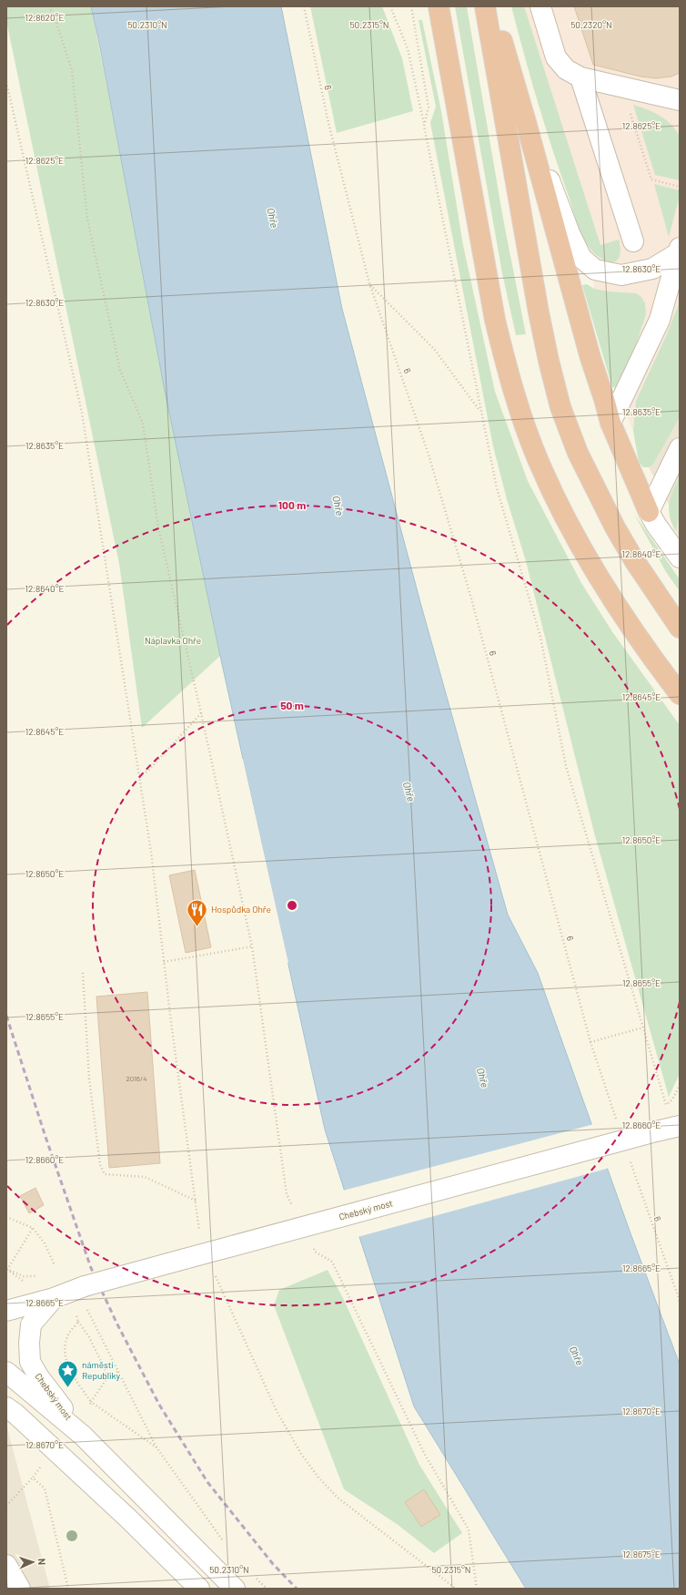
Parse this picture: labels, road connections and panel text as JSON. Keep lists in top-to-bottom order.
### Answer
{
  "streets": {
    "street": ["Chebský most"],
    "path": ["6"]
  },
  "water": ["Ohře"],
  "parks": ["Náplavka Ohře"],
  "places": {
    "restaurant": ["Hospůdka Ohře"],
    "place": ["náměstí Republiky"]
  },
  "house_numbers": ["2016/4"],
  "north": "right",
  "coordinates": [
    "12.8620°E",
    "50.2310°N",
    "50.2315°N",
    "50.2320°N",
    "12.8625°E",
    "12.8630°E",
    "12.8635°E",
    "12.8640°E",
    "12.8645°E",
    "12.8650°E",
    "12.8655°E",
    "12.8660°E",
    "12.8665°E",
    "12.8670°E",
    "12.8675°E"
  ],
  "rings": ["100 m", "50 m"]
}
